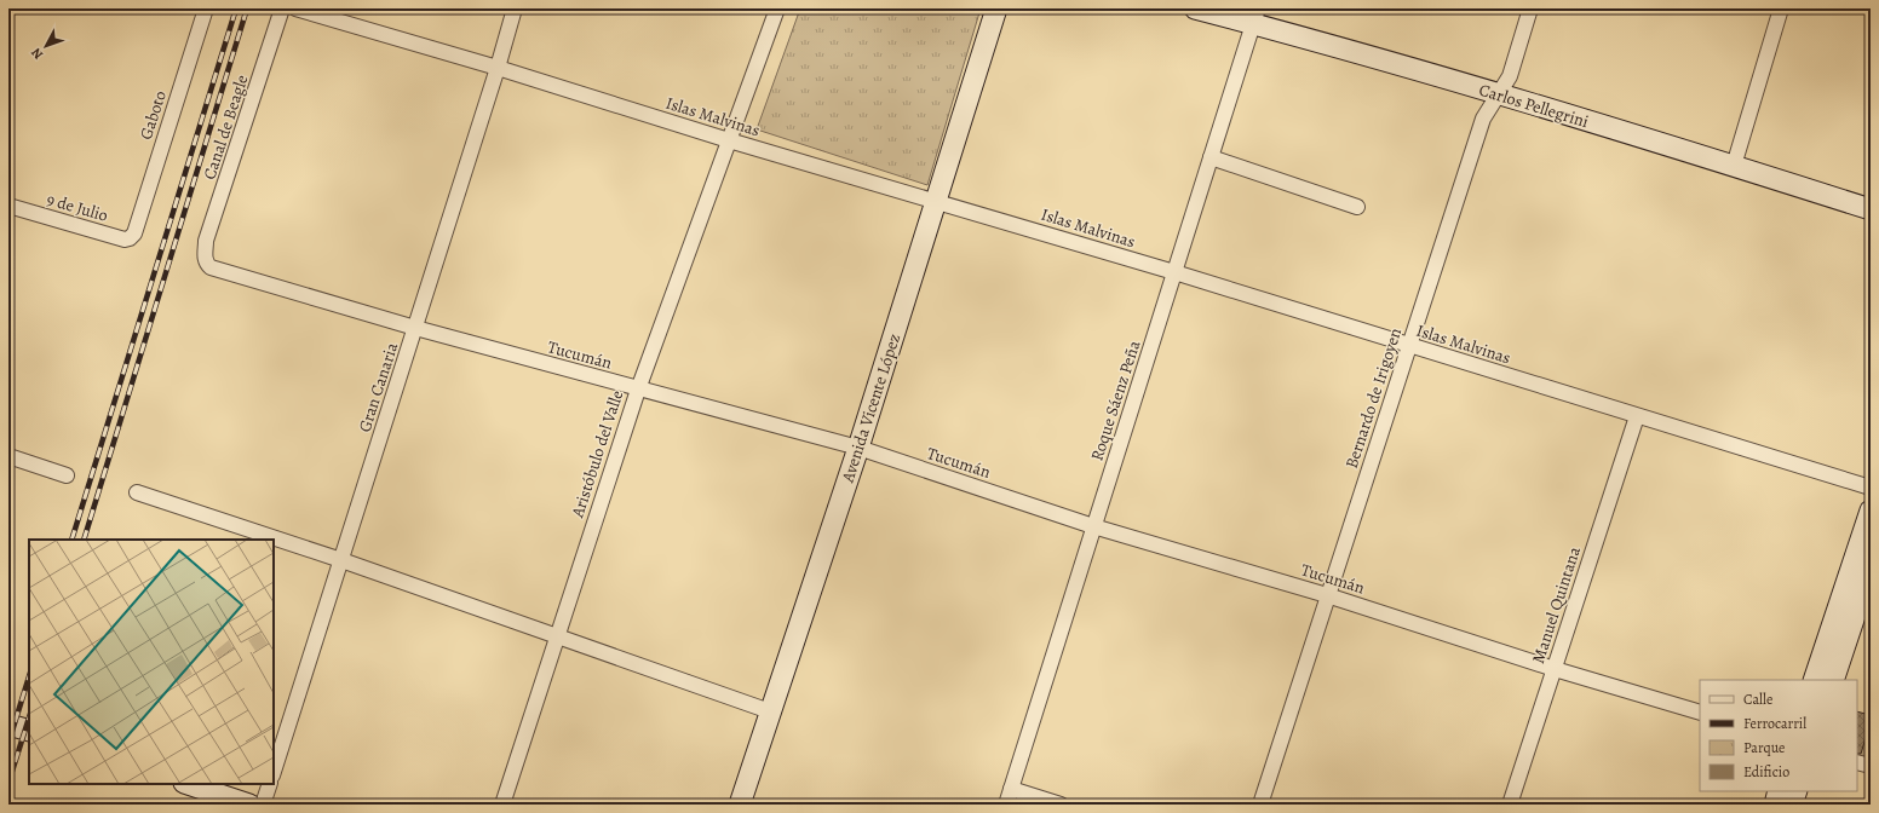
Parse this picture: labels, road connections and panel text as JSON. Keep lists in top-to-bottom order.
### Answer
{
  "streets": {
    "main road": ["Carlos Pellegrini", "Avenida Vicente López"],
    "street": [
      "Gaboto",
      "Islas Malvinas",
      "Canal de Beagle",
      "9 de Julio",
      "Tucumán",
      "Gran Canaria",
      "Bernardo de Irigoyen",
      "Roque Sáenz Peña",
      "Aristóbulo del Valle",
      "Manuel Quintana"
    ]
  },
  "crossings": [
    ["Carlos Pellegrini", "Bernardo de Irigoyen"],
    ["Carlos Pellegrini", "Roque Sáenz Peña"],
    ["Gaboto", "9 de Julio"],
    ["Islas Malvinas", "Gran Canaria"],
    ["Islas Malvinas", "Bernardo de Irigoyen"],
    ["Islas Malvinas", "Roque Sáenz Peña"],
    ["Islas Malvinas", "Avenida Vicente López"],
    ["Islas Malvinas", "Aristóbulo del Valle"],
    ["Islas Malvinas", "Manuel Quintana"],
    ["Canal de Beagle", "Tucumán"],
    ["Tucumán", "Gran Canaria"],
    ["Tucumán", "Bernardo de Irigoyen"],
    ["Tucumán", "Roque Sáenz Peña"],
    ["Tucumán", "Avenida Vicente López"],
    ["Tucumán", "Aristóbulo del Valle"],
    ["Tucumán", "Manuel Quintana"]
  ],
  "legend": [
    "Calle",
    "Ferrocarril",
    "Parque",
    "Edificio"
  ],
  "north": "bottom left"
}
